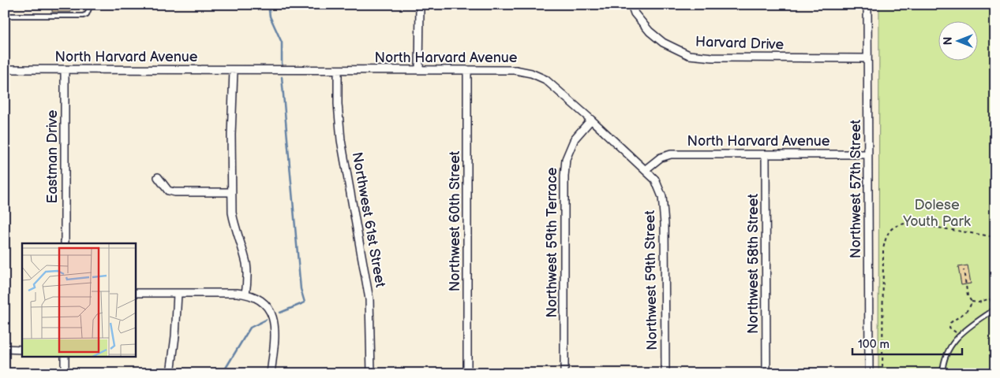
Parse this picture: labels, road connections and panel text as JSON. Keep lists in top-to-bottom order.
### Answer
{
  "streets": {
    "street": [
      "Harvard Drive",
      "North Harvard Avenue",
      "Eastman Drive",
      "Northwest 57th Street",
      "Northwest 61st Street",
      "Northwest 60th Street",
      "Northwest 59th Terrace",
      "Northwest 58th Street",
      "Northwest 59th Street"
    ]
  },
  "crossings": [
    ["Harvard Drive", "Northwest 57th Street"],
    ["North Harvard Avenue", "Eastman Drive"],
    ["North Harvard Avenue", "Northwest 57th Street"],
    ["North Harvard Avenue", "Northwest 61st Street"],
    ["North Harvard Avenue", "Northwest 60th Street"],
    ["North Harvard Avenue", "Northwest 59th Terrace"],
    ["North Harvard Avenue", "Northwest 58th Street"],
    ["North Harvard Avenue", "Northwest 59th Street"]
  ],
  "parks": ["Dolese Youth Park"],
  "scale_bar": "100 m",
  "north": "left"
}
